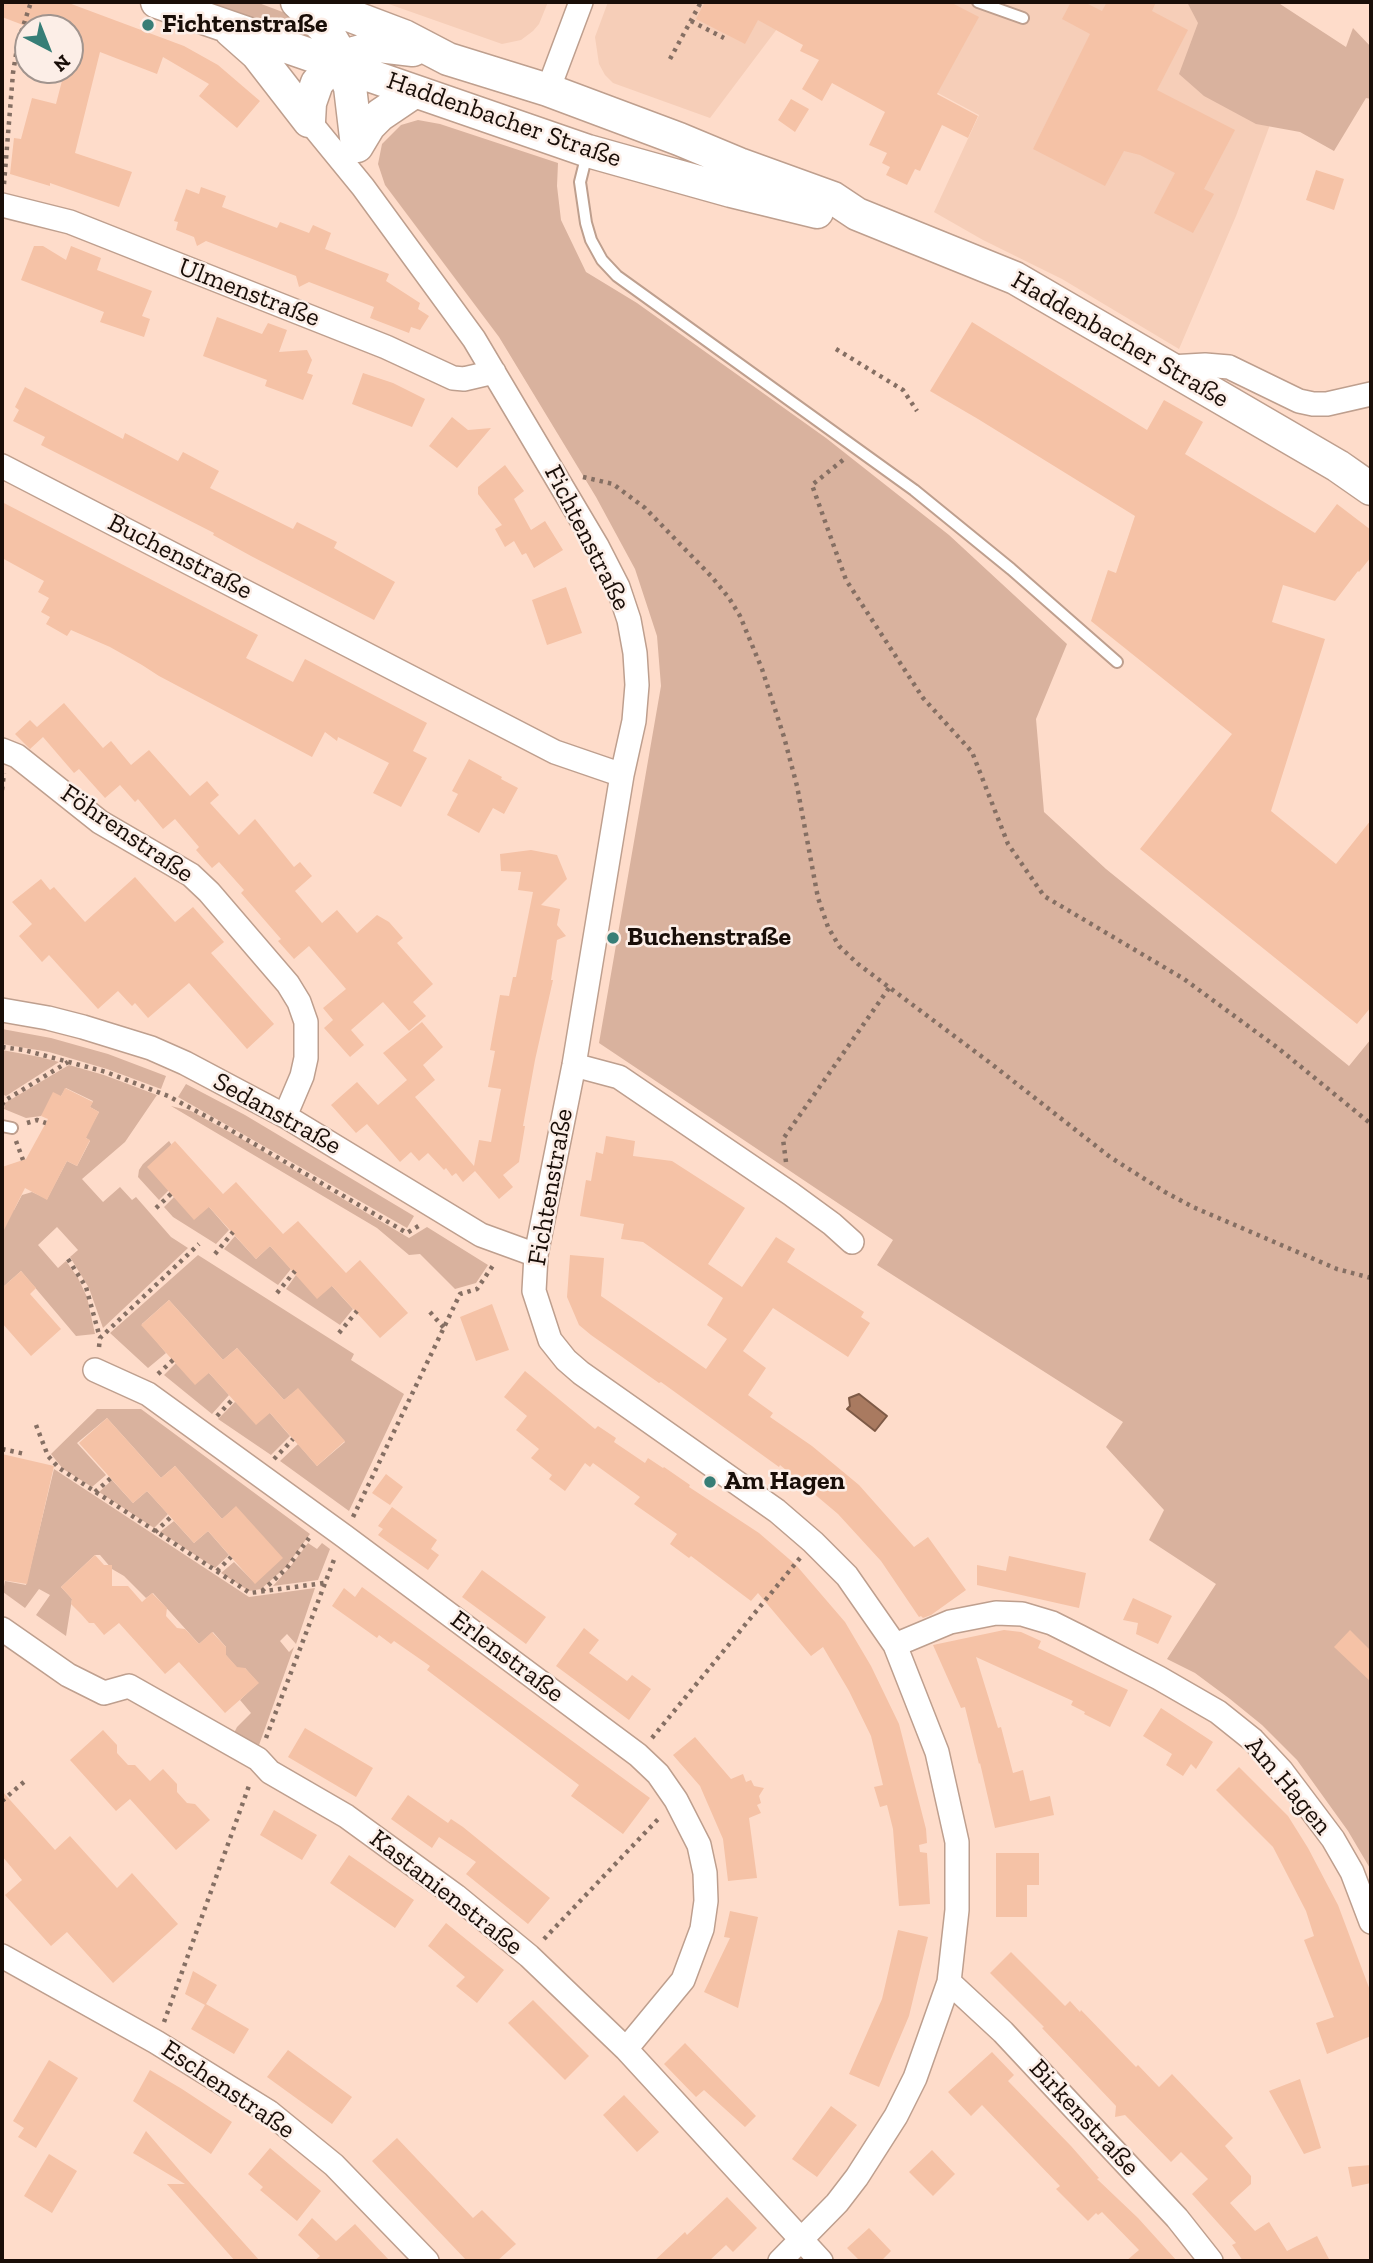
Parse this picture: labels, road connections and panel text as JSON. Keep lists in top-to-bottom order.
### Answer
{
  "streets": {
    "main road": ["Haddenbacher Straße"],
    "street": [
      "Ulmenstraße",
      "Fichtenstraße",
      "Buchenstraße",
      "Föhrenstraße",
      "Sedanstraße",
      "Erlenstraße",
      "Am Hagen",
      "Kastanienstraße",
      "Eschenstraße",
      "Birkenstraße"
    ]
  },
  "crossings": [
    ["Ulmenstraße", "Fichtenstraße"],
    ["Fichtenstraße", "Buchenstraße"],
    ["Fichtenstraße", "Sedanstraße"],
    ["Fichtenstraße", "Am Hagen"],
    ["Fichtenstraße", "Kastanienstraße"],
    ["Fichtenstraße", "Birkenstraße"],
    ["Föhrenstraße", "Sedanstraße"],
    ["Erlenstraße", "Kastanienstraße"]
  ],
  "places": ["Fichtenstraße", "Buchenstraße", "Am Hagen"],
  "north": "bottom right"
}
